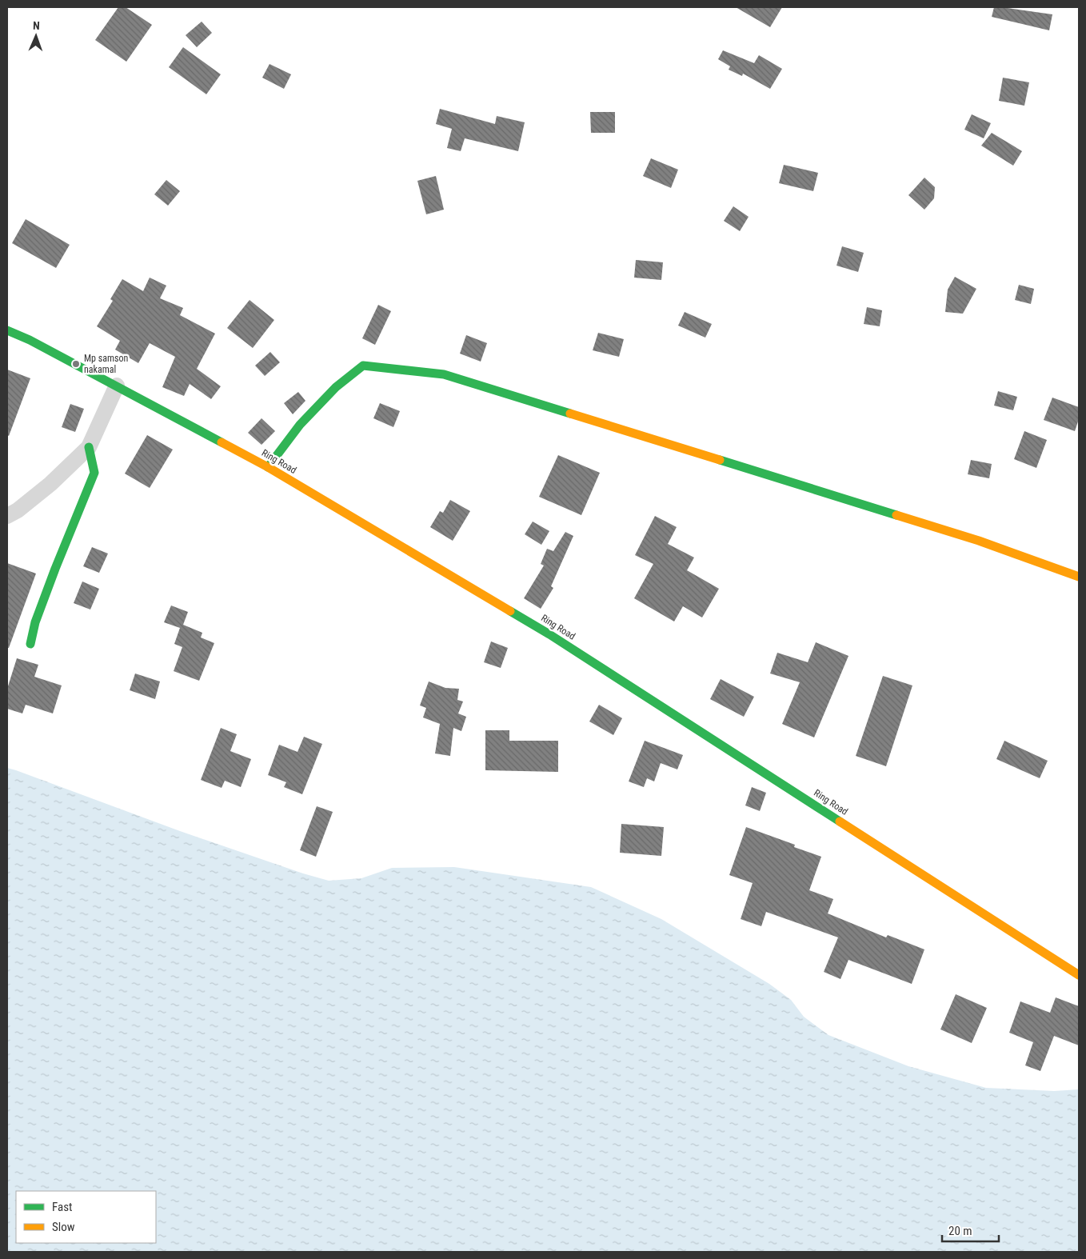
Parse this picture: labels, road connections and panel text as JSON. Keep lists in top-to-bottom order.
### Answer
{
  "streets": {
    "main road": ["Ring Road"]
  },
  "places": ["Mp samson nakamal"],
  "legend": ["Fast", "Slow"],
  "scale_bar": "20 m",
  "north": "top"
}
